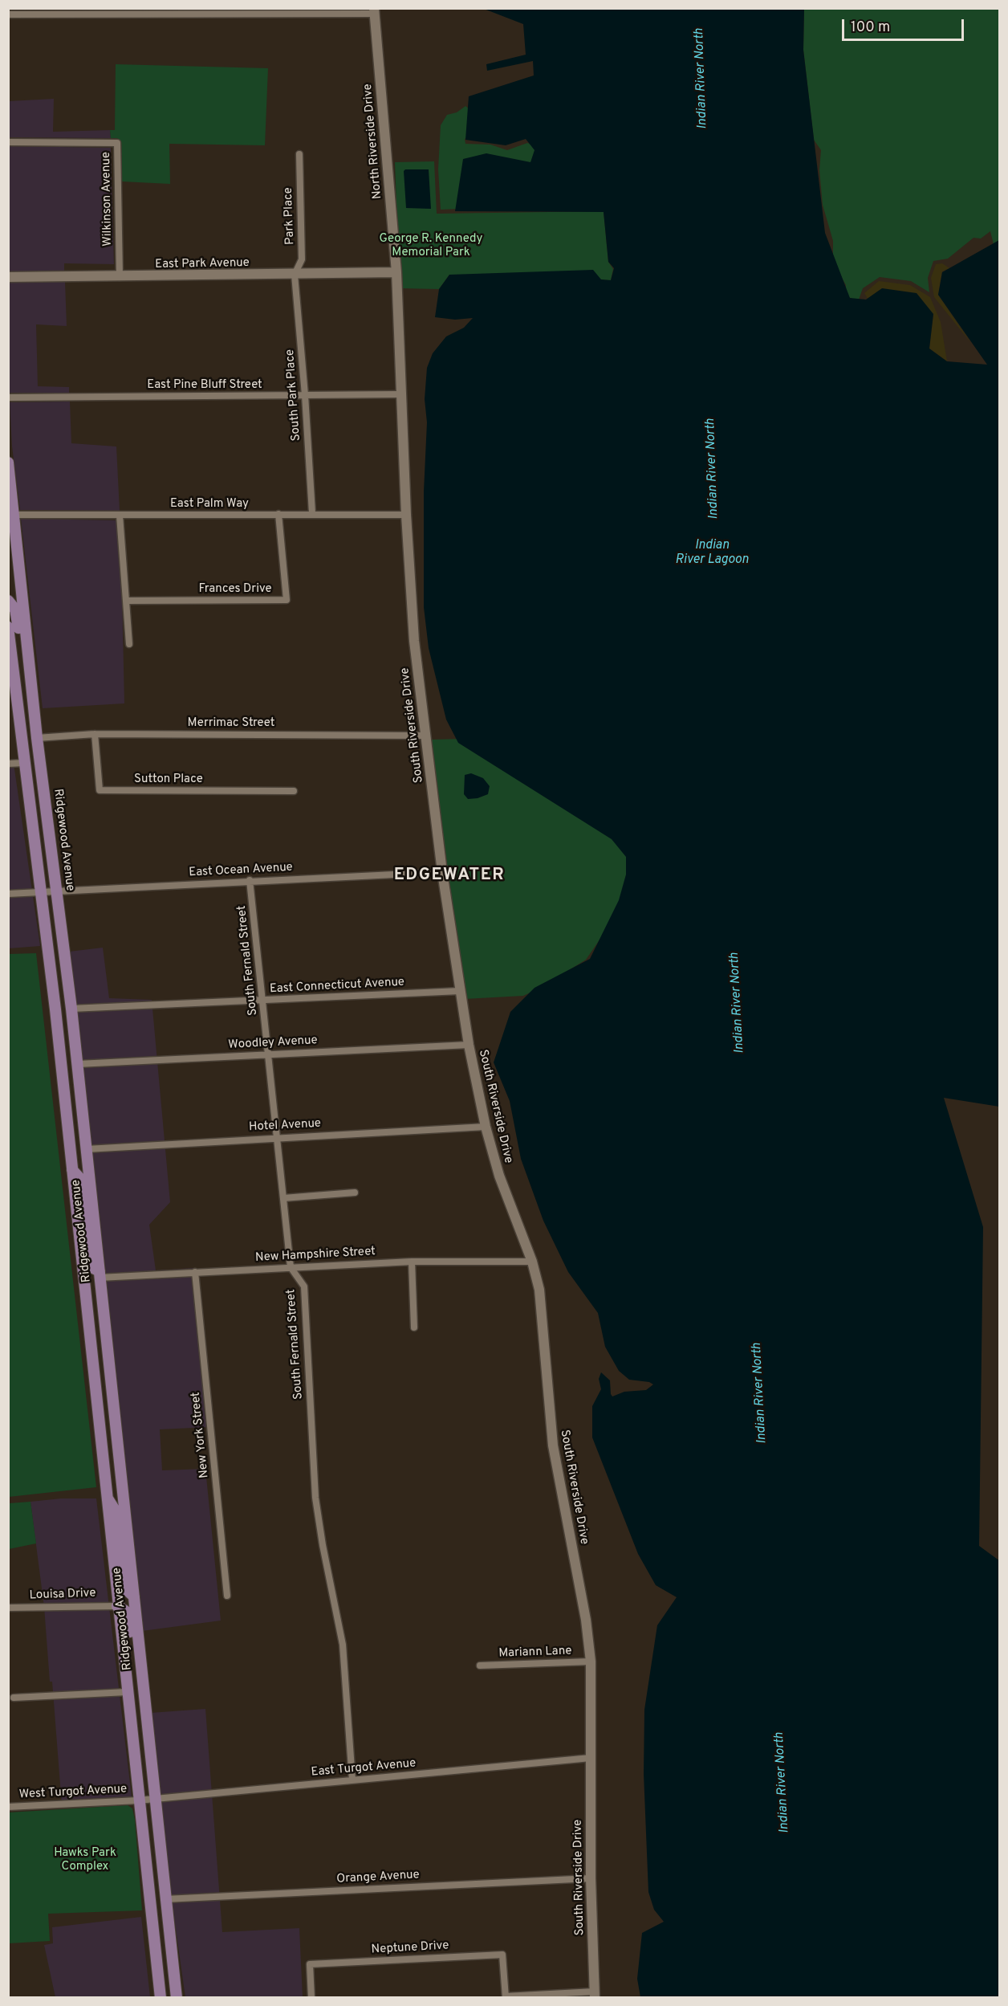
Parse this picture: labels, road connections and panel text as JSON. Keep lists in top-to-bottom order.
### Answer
{
  "streets": {
    "main road": ["Ridgewood Avenue"],
    "street": [
      "North Riverside Drive",
      "Wilkinson Avenue",
      "Park Place",
      "East Park Avenue",
      "East Pine Bluff Street",
      "South Park Place",
      "East Palm Way",
      "Frances Drive",
      "Merrimac Street",
      "South Riverside Drive",
      "Sutton Place",
      "East Ocean Avenue",
      "South Fernald Street",
      "East Connecticut Avenue",
      "Woodley Avenue",
      "Hotel Avenue",
      "New Hampshire Street",
      "New York Street",
      "Louisa Drive",
      "Mariann Lane",
      "East Turgot Avenue",
      "West Turgot Avenue",
      "Orange Avenue",
      "Neptune Drive"
    ]
  },
  "crossings": [
    ["North Riverside Drive", "East Park Avenue"],
    ["North Riverside Drive", "South Riverside Drive"],
    ["Wilkinson Avenue", "East Park Avenue"],
    ["Park Place", "East Park Avenue"],
    ["Park Place", "South Park Place"],
    ["East Park Avenue", "South Park Place"],
    ["East Park Avenue", "South Riverside Drive"],
    ["East Pine Bluff Street", "South Park Place"],
    ["East Pine Bluff Street", "South Riverside Drive"],
    ["South Park Place", "East Palm Way"],
    ["East Palm Way", "Frances Drive"],
    ["East Palm Way", "South Riverside Drive"],
    ["East Palm Way", "Ridgewood Avenue"],
    ["Merrimac Street", "South Riverside Drive"],
    ["Merrimac Street", "Sutton Place"],
    ["Merrimac Street", "Ridgewood Avenue"],
    ["South Riverside Drive", "East Ocean Avenue"],
    ["South Riverside Drive", "East Connecticut Avenue"],
    ["South Riverside Drive", "Woodley Avenue"],
    ["South Riverside Drive", "Hotel Avenue"],
    ["South Riverside Drive", "New Hampshire Street"],
    ["South Riverside Drive", "Mariann Lane"],
    ["South Riverside Drive", "East Turgot Avenue"],
    ["South Riverside Drive", "Orange Avenue"],
    ["Ridgewood Avenue", "East Ocean Avenue"],
    ["Ridgewood Avenue", "East Connecticut Avenue"],
    ["Ridgewood Avenue", "Woodley Avenue"],
    ["Ridgewood Avenue", "Hotel Avenue"],
    ["Ridgewood Avenue", "New Hampshire Street"],
    ["Ridgewood Avenue", "Louisa Drive"],
    ["Ridgewood Avenue", "East Turgot Avenue"],
    ["Ridgewood Avenue", "West Turgot Avenue"],
    ["Ridgewood Avenue", "Orange Avenue"],
    ["East Ocean Avenue", "South Fernald Street"],
    ["South Fernald Street", "East Connecticut Avenue"],
    ["South Fernald Street", "Woodley Avenue"],
    ["South Fernald Street", "Hotel Avenue"],
    ["South Fernald Street", "New Hampshire Street"],
    ["South Fernald Street", "East Turgot Avenue"],
    ["New Hampshire Street", "New York Street"],
    ["East Turgot Avenue", "West Turgot Avenue"]
  ],
  "districts": ["EDGEWATER"],
  "water": ["Indian River North", "Indian River Lagoon"],
  "parks": ["George R. Kennedy Memorial Park", "Hawks Park Complex"],
  "scale_bar": "100 m"
}
